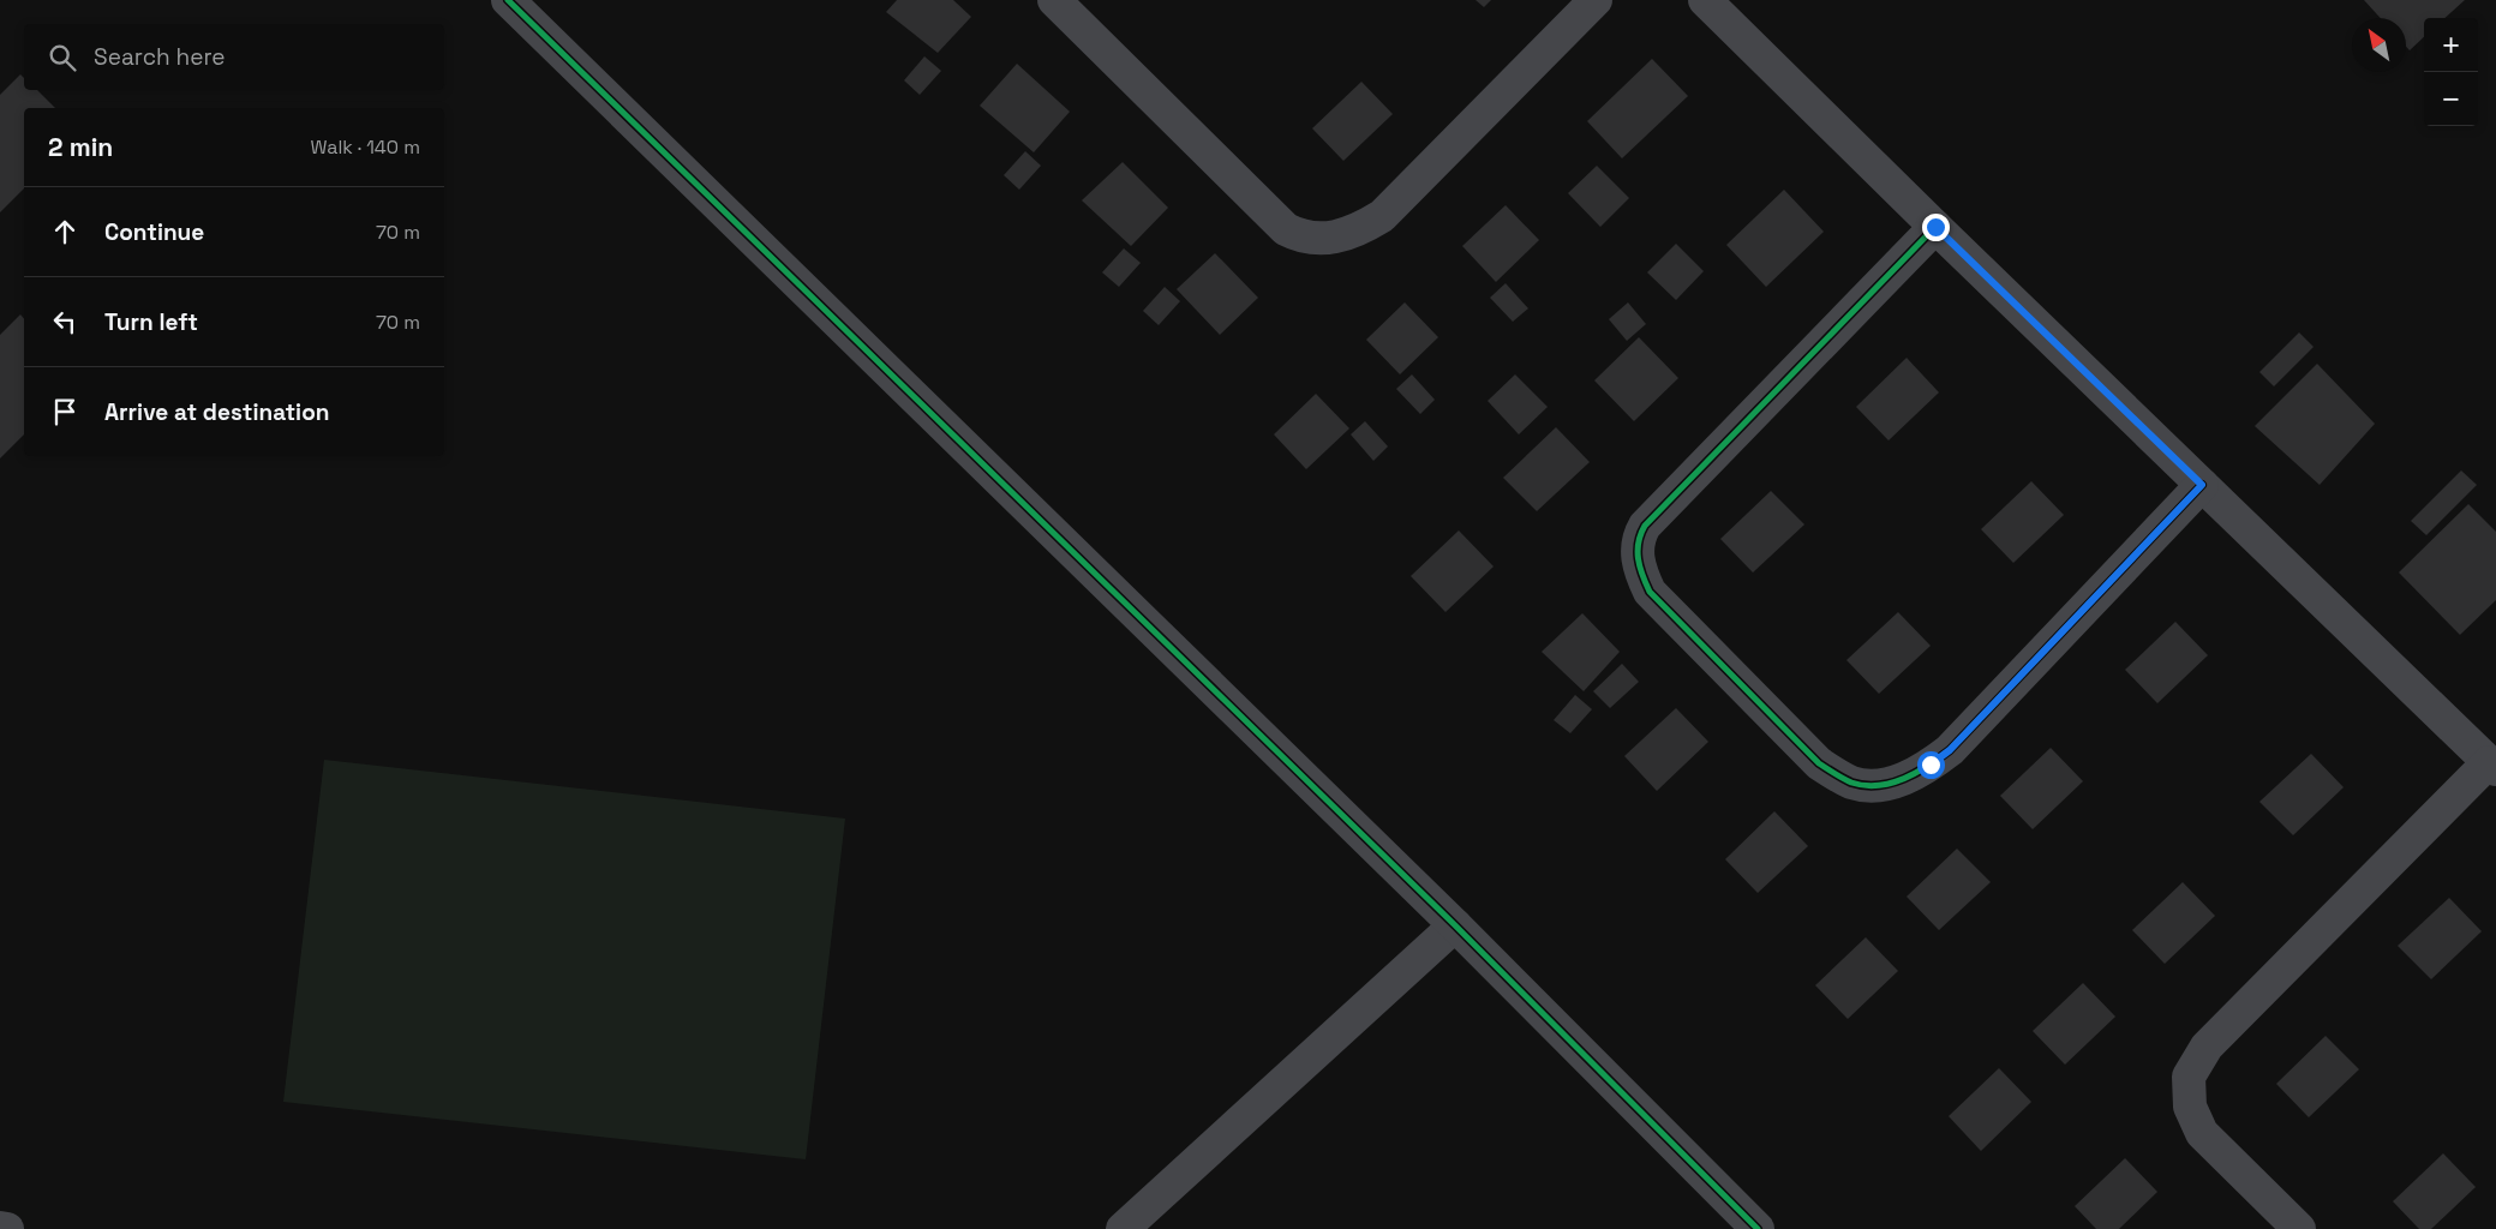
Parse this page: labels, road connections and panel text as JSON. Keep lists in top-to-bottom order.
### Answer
{
  "north": "top left",
  "page": {
    "map_buttons": ["+", "−"],
    "search": "Search here",
    "heading": ["2 min", "Walk · 140 m"],
    "list": [
      ["Continue", "70 m"],
      ["Turn left", "70 m"],
      "Arrive at destination"
    ]
  }
}
